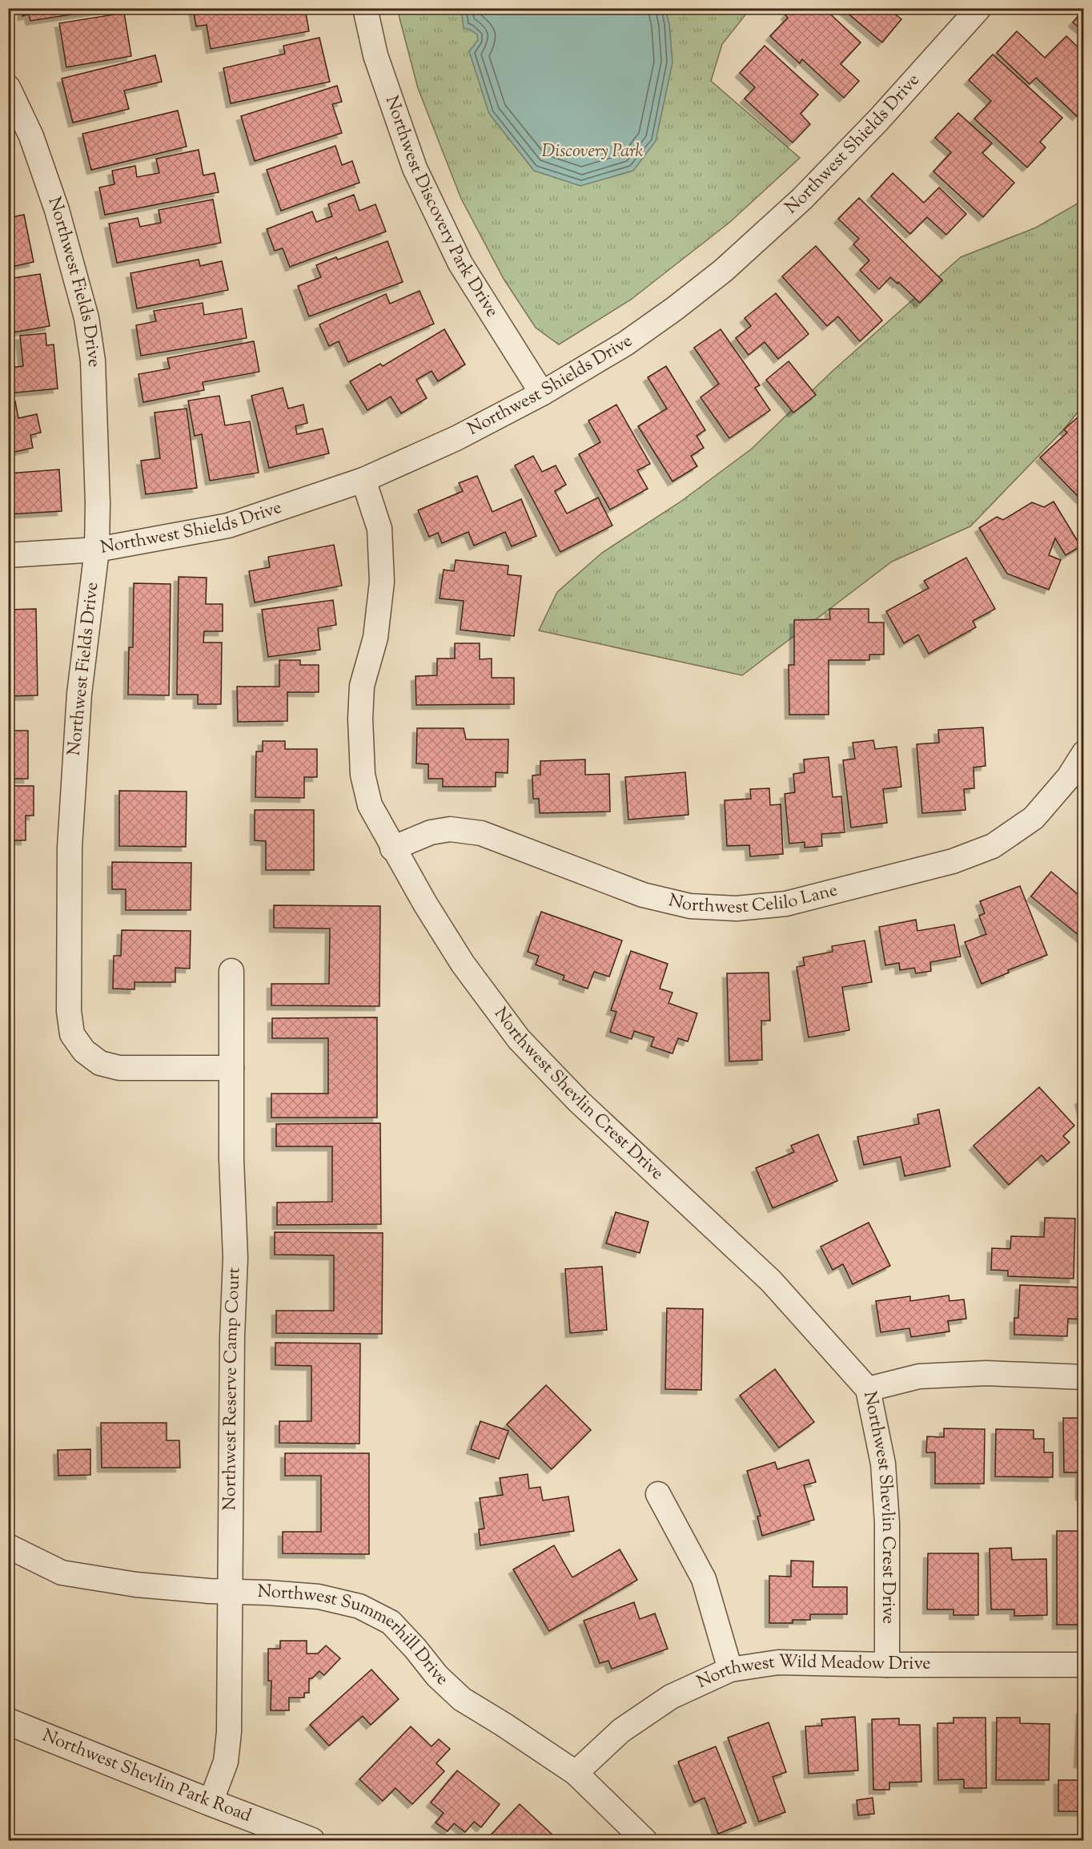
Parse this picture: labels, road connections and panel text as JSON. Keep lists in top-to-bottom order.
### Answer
{
  "streets": {
    "street": [
      "Northwest Shields Drive",
      "Northwest Discovery Park Drive",
      "Northwest Fields Drive",
      "Northwest Celilo Lane",
      "Northwest Shevlin Crest Drive",
      "Northwest Reserve Camp Court",
      "Northwest Summerhill Drive",
      "Northwest Wild Meadow Drive",
      "Northwest Shevlin Park Road"
    ]
  },
  "crossings": [
    ["Northwest Shields Drive", "Northwest Discovery Park Drive"],
    ["Northwest Shields Drive", "Northwest Fields Drive"],
    ["Northwest Shields Drive", "Northwest Shevlin Crest Drive"],
    ["Northwest Fields Drive", "Northwest Reserve Camp Court"],
    ["Northwest Celilo Lane", "Northwest Shevlin Crest Drive"],
    ["Northwest Shevlin Crest Drive", "Northwest Wild Meadow Drive"],
    ["Northwest Reserve Camp Court", "Northwest Summerhill Drive"],
    ["Northwest Reserve Camp Court", "Northwest Shevlin Park Road"],
    ["Northwest Summerhill Drive", "Northwest Wild Meadow Drive"]
  ],
  "parks": ["Discovery Park"]
}
